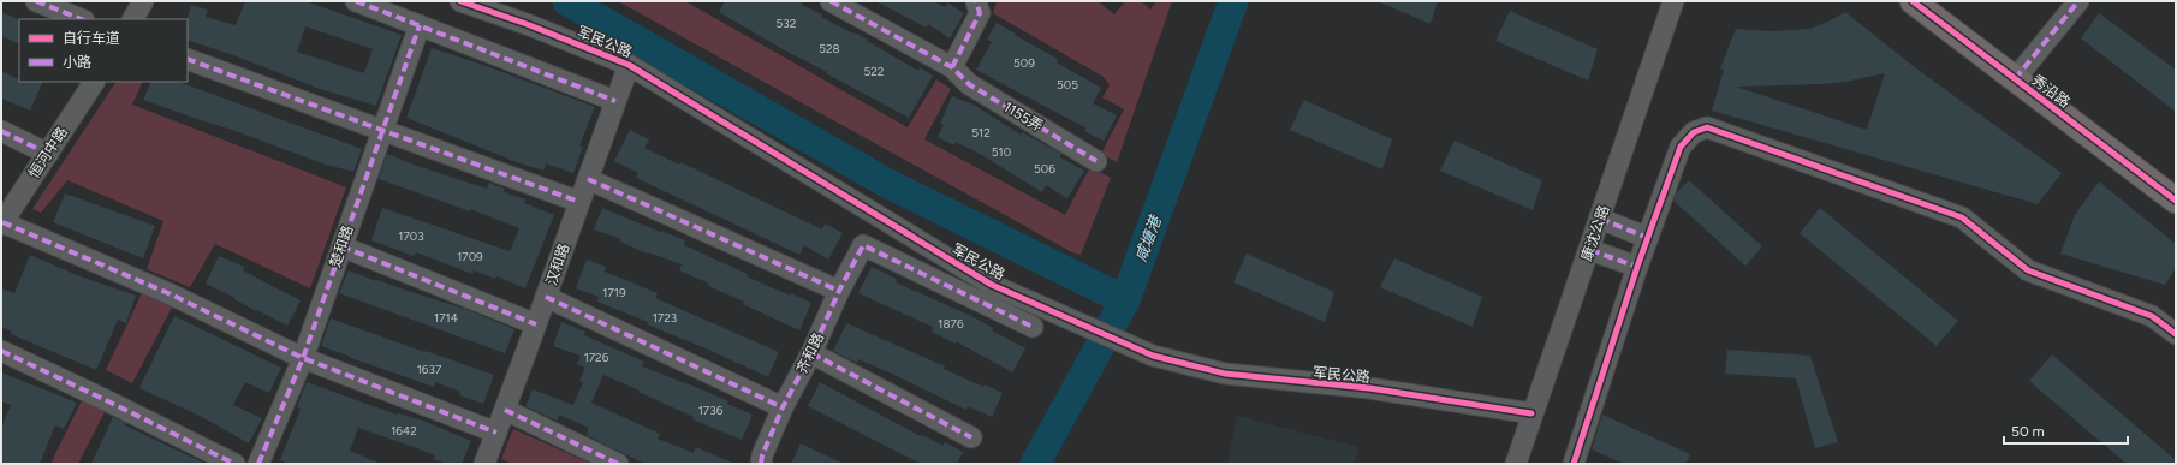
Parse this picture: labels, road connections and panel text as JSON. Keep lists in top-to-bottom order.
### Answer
{
  "streets": {
    "main road": ["秀沿路"],
    "street": [
      "军民公路",
      "1155弄",
      "恒河中路",
      "康沈公路",
      "楚和路",
      "汉和路",
      "齐和路"
    ]
  },
  "crossings": [
    ["军民公路", "康沈公路"],
    ["军民公路", "汉和路"]
  ],
  "water": ["咸塘港"],
  "house_numbers": [
    "532",
    "528",
    "509",
    "522",
    "505",
    "512",
    "510",
    "506",
    "1703",
    "1709",
    "1719",
    "1714",
    "1723",
    "1876",
    "1726",
    "1637",
    "1736",
    "1642"
  ],
  "legend": ["自行车道", "小路"],
  "scale_bar": "50 m"
}
